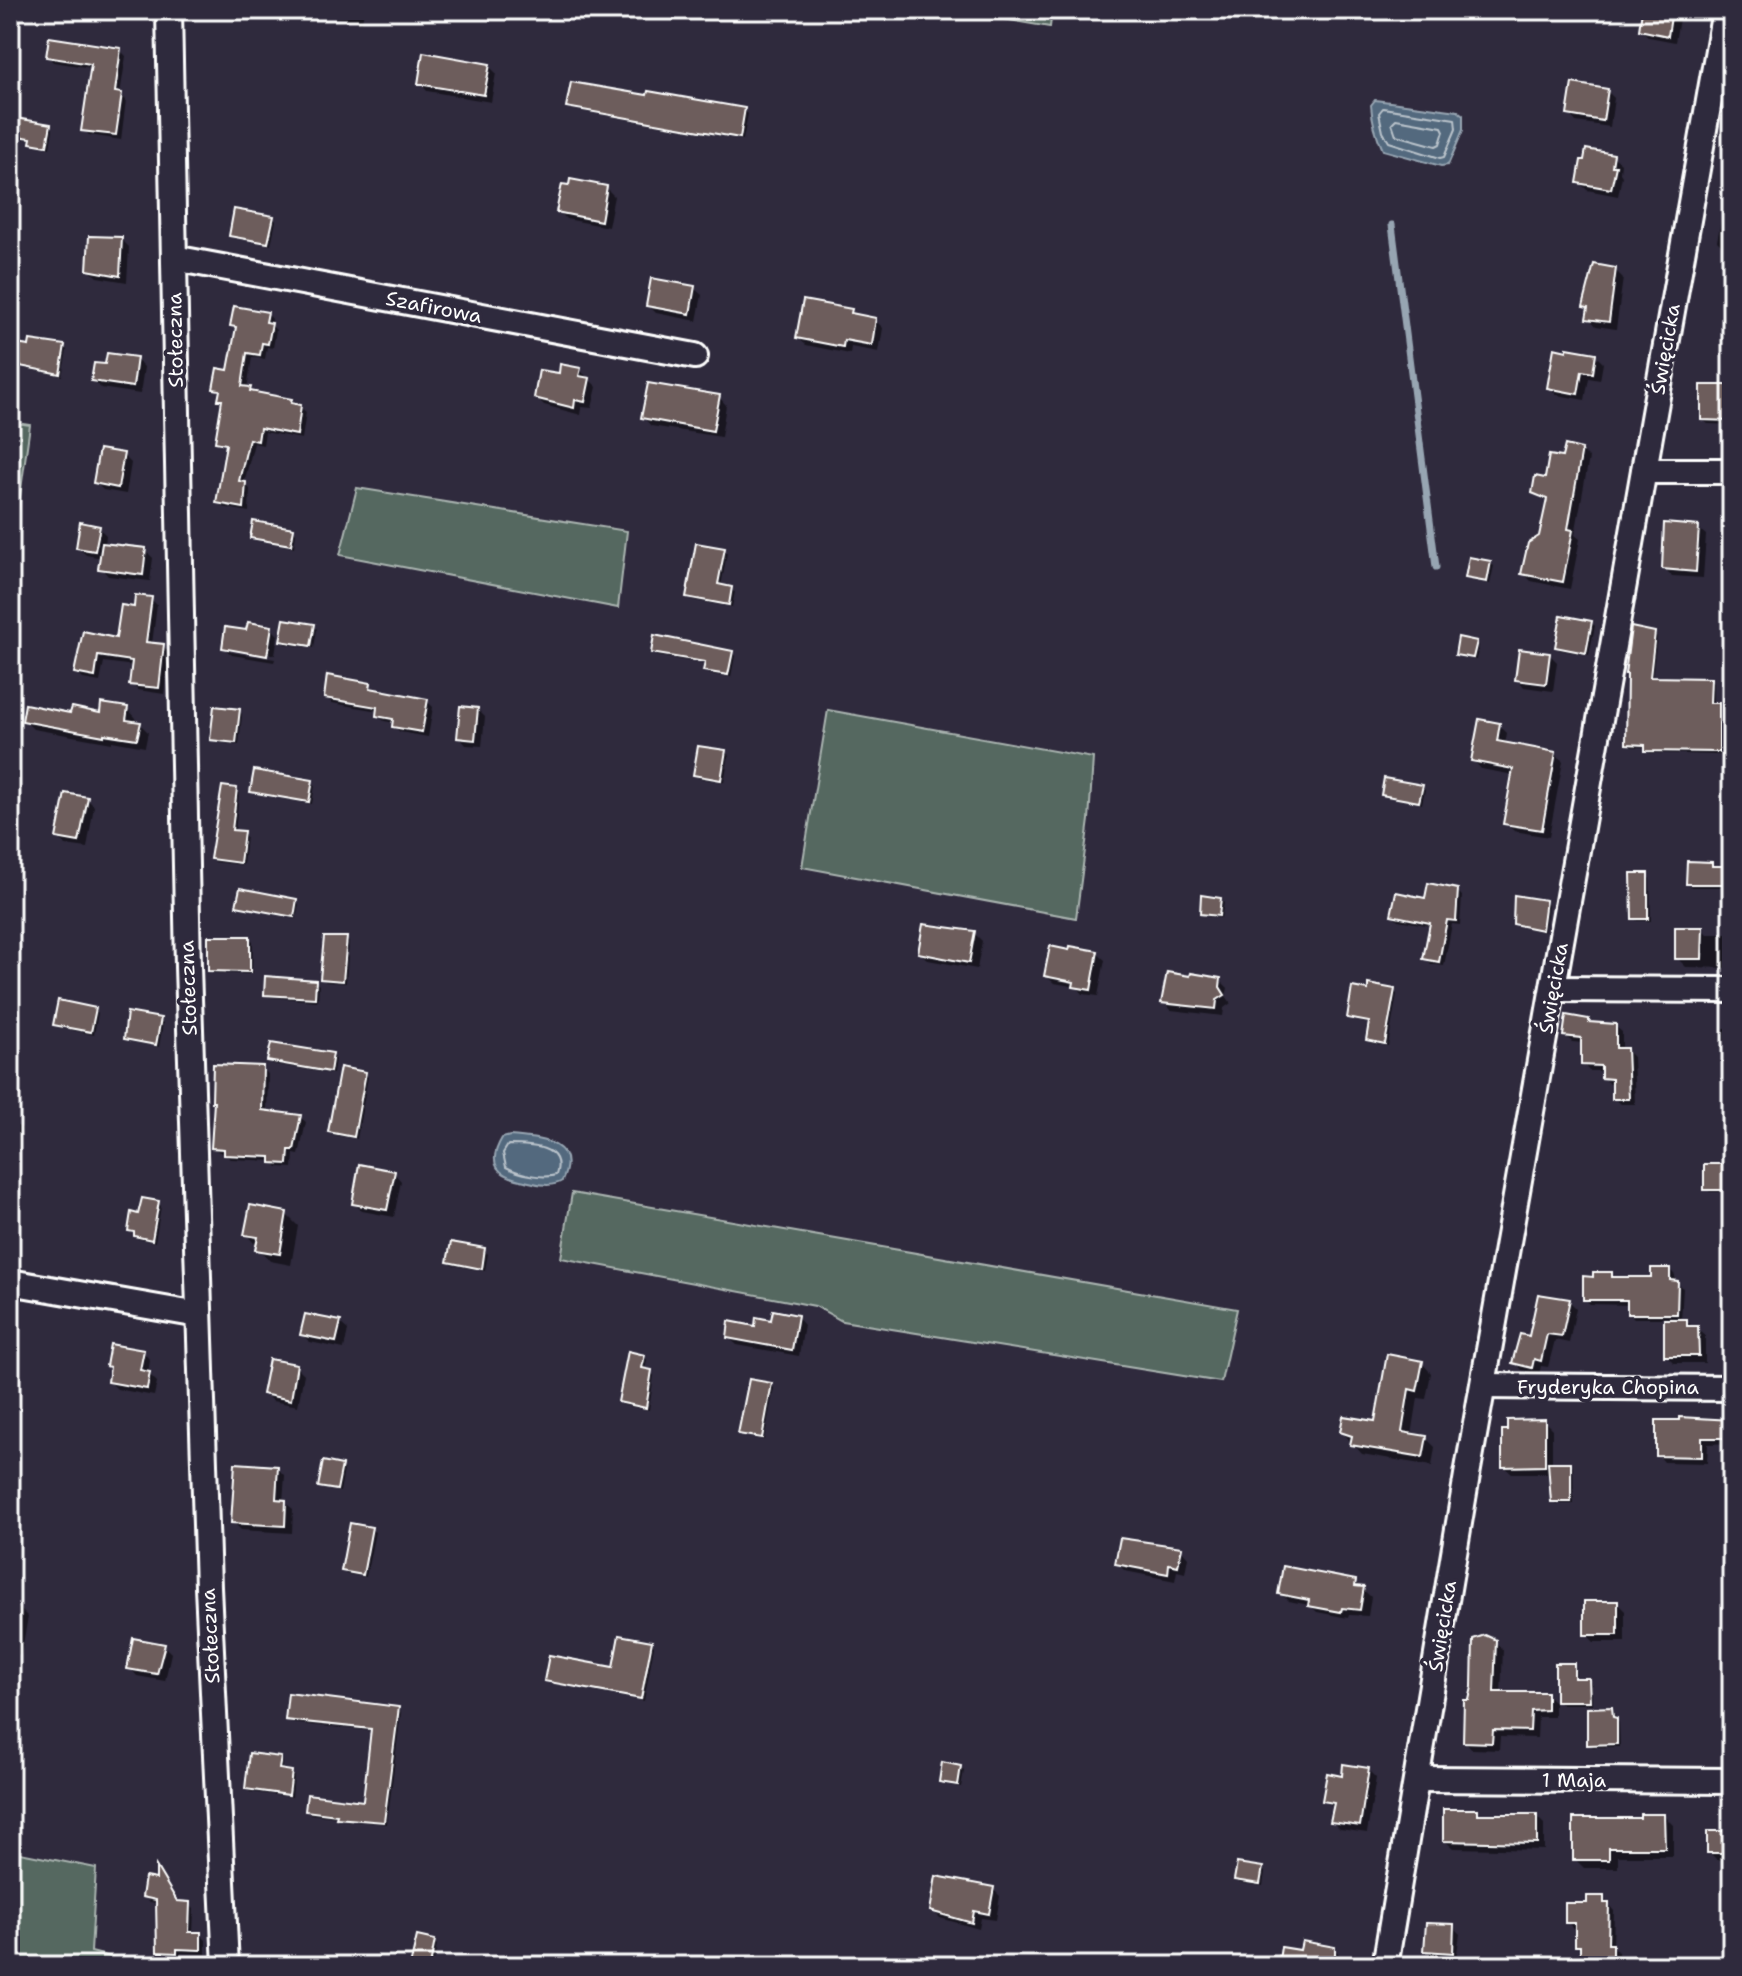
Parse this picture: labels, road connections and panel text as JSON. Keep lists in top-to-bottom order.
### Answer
{
  "streets": {
    "street": [
      "Szafirowa",
      "Stołeczna",
      "Święcicka",
      "Fryderyka Chopina",
      "1 Maja"
    ]
  },
  "crossings": [
    ["Szafirowa", "Stołeczna"],
    ["Święcicka", "Fryderyka Chopina"],
    ["Święcicka", "1 Maja"]
  ]
}
